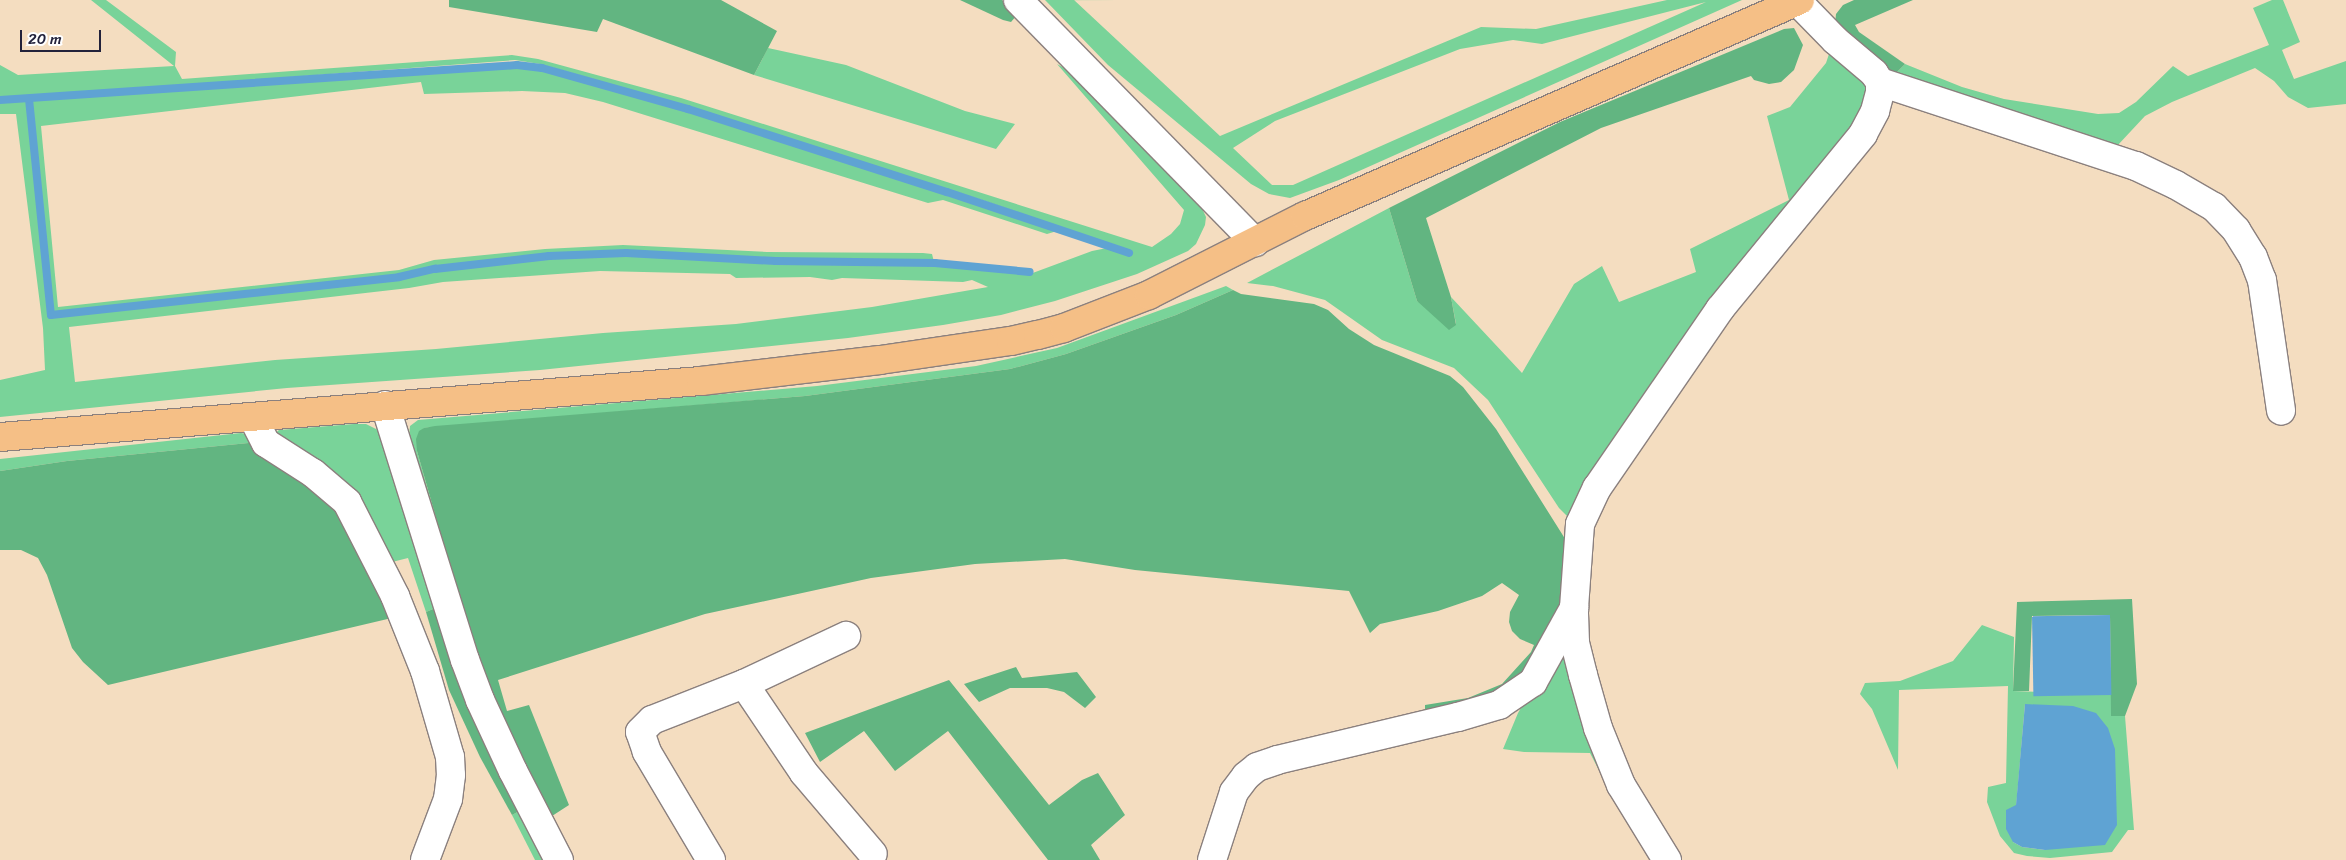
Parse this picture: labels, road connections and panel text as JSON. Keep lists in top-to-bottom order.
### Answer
{
  "scale_bar": "20 m"
}
